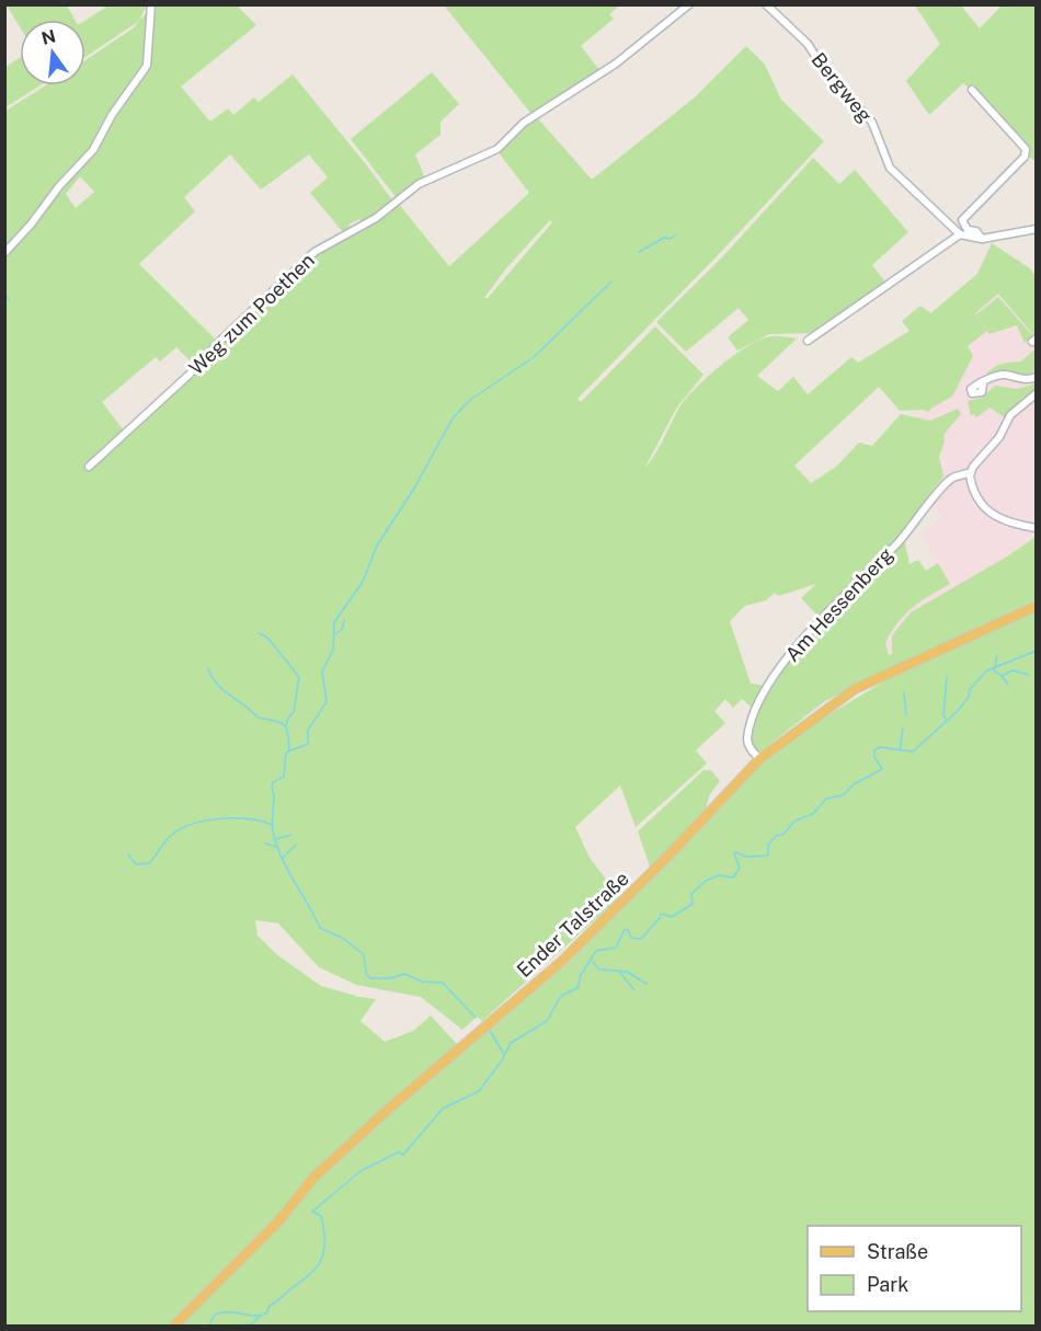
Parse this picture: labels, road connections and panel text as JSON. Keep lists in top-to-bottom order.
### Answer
{
  "streets": {
    "main road": ["Ender Talstraße"],
    "street": ["Bergweg", "Weg zum Poethen", "Am Hessenberg"]
  },
  "crossings": [
    ["Am Hessenberg", "Ender Talstraße"]
  ],
  "legend": ["Straße", "Park"],
  "north": "top"
}
